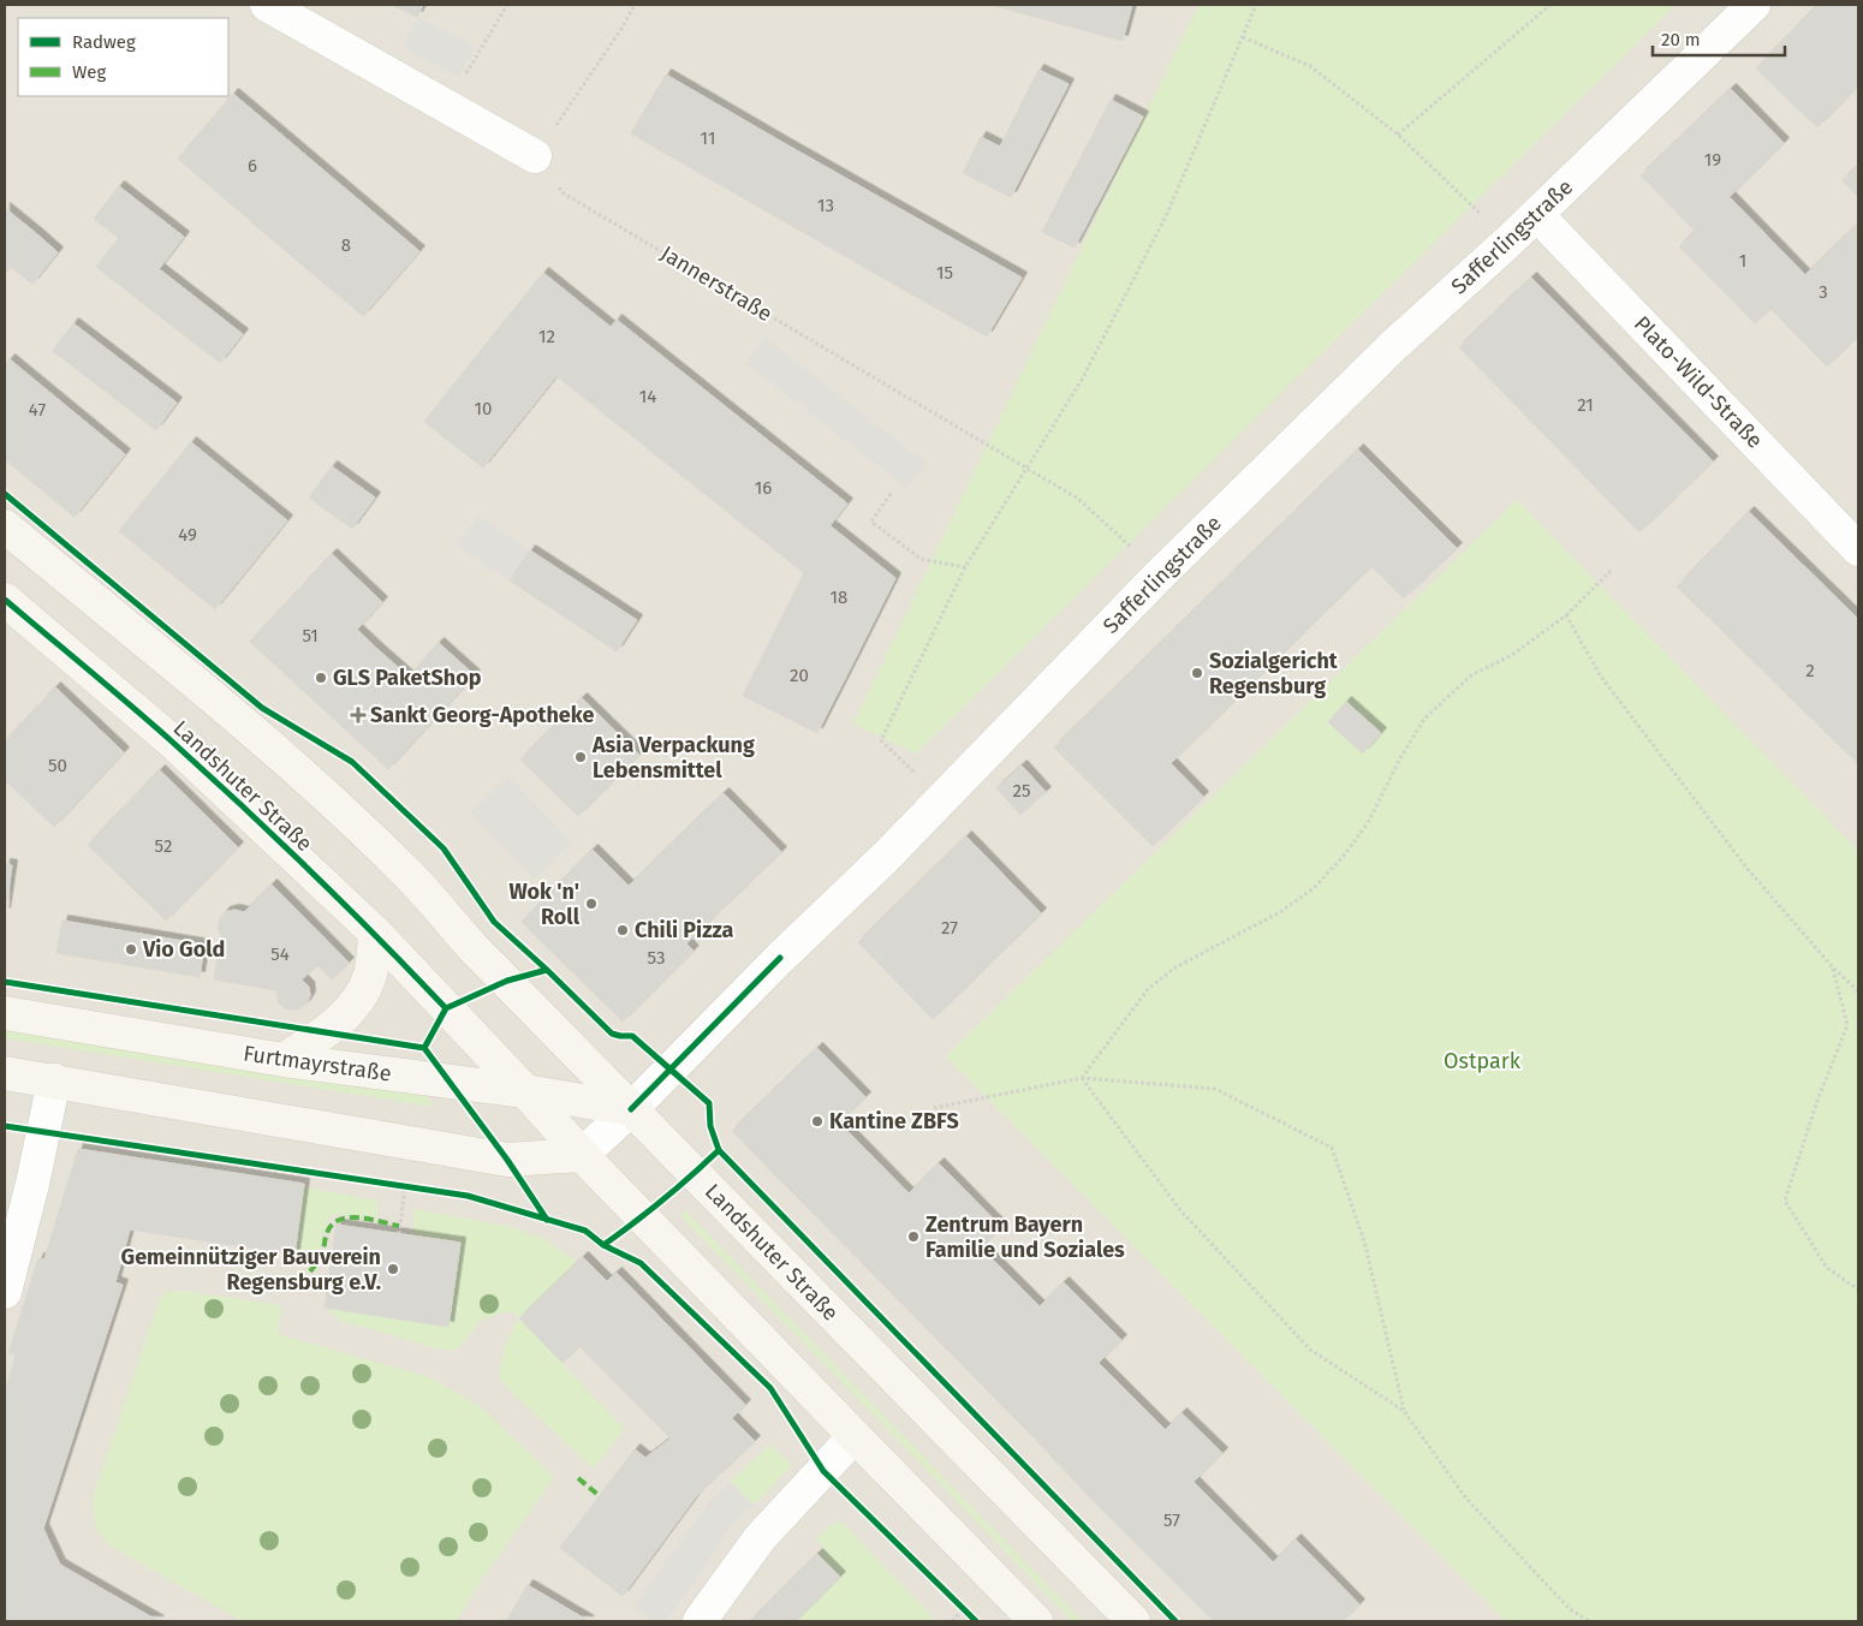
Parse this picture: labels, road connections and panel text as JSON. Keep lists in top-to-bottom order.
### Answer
{
  "streets": {
    "main road": ["Landshuter Straße", "Furtmayrstraße"],
    "street": ["Safferlingstraße", "Plato-Wild-Straße"],
    "path": ["Jannerstraße"]
  },
  "crossings": [
    ["Safferlingstraße", "Jannerstraße"],
    ["Safferlingstraße", "Plato-Wild-Straße"],
    ["Safferlingstraße", "Landshuter Straße"],
    ["Safferlingstraße", "Furtmayrstraße"],
    ["Landshuter Straße", "Furtmayrstraße"]
  ],
  "parks": ["Ostpark"],
  "places": {
    "other": [
      "Sozialgericht Regensburg",
      "GLS PaketShop",
      "Asia Verpackung Lebensmittel",
      "Wok 'n' Roll",
      "Chili Pizza",
      "Vio Gold",
      "Kantine ZBFS",
      "Zentrum Bayern Familie und Soziales",
      "Gemeinnütziger Bauverein Regensburg e.V."
    ],
    "health": ["Sankt Georg-Apotheke"]
  },
  "house_numbers": [
    "11",
    "19",
    "6",
    "13",
    "8",
    "1",
    "15",
    "3",
    "12",
    "14",
    "21",
    "10",
    "47",
    "16",
    "49",
    "18",
    "51",
    "2",
    "20",
    "50",
    "25",
    "52",
    "27",
    "54",
    "53",
    "57"
  ],
  "legend": ["Radweg", "Weg"],
  "scale_bar": "20 m"
}
